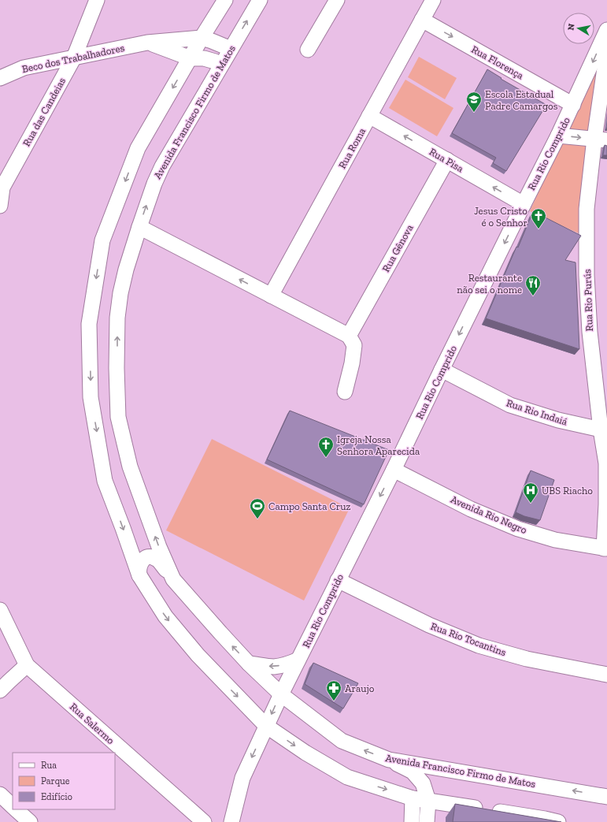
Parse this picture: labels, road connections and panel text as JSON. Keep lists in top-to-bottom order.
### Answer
{
  "streets": {
    "street": [
      "Beco dos Trabalhadores",
      "Rua Florença",
      "Rua das Candeias",
      "Avenida Francisco Firmo de Matos",
      "Rua Roma",
      "Rua Rio Comprido",
      "Rua Pisa",
      "Rua Gênova",
      "Rua Rio Purús",
      "Rua Rio Indaiá",
      "Avenida Rio Negro",
      "Rua Rio Tocantins",
      "Rua Salermo"
    ]
  },
  "crossings": [
    ["Beco dos Trabalhadores", "Rua das Candeias"],
    ["Beco dos Trabalhadores", "Avenida Francisco Firmo de Matos"],
    ["Rua Florença", "Rua Roma"],
    ["Rua Florença", "Rua Rio Comprido"],
    ["Avenida Francisco Firmo de Matos", "Rua Rio Comprido"],
    ["Rua Roma", "Rua Pisa"],
    ["Rua Rio Comprido", "Rua Pisa"],
    ["Rua Rio Comprido", "Rua Rio Indaiá"],
    ["Rua Rio Comprido", "Avenida Rio Negro"],
    ["Rua Rio Comprido", "Rua Rio Tocantins"],
    ["Rua Pisa", "Rua Gênova"],
    ["Rua Rio Purús", "Rua Rio Indaiá"],
    ["Rua Rio Purús", "Avenida Rio Negro"]
  ],
  "one_way": ["Rua Florença", "Rua Rio Comprido", "Rua Pisa"],
  "places": {
    "school or university": ["Escola Estadual Padre Camargos"],
    "church": ["Jesus Cristo é o Senhor", "Igreja Nossa Senhora Aparecida"],
    "restaurant": ["Restaurante não sei o nome"],
    "hospital": ["UBS Riacho"],
    "sports": ["Campo Santa Cruz"],
    "pharmacy": ["Araujo"]
  },
  "legend": ["Rua", "Parque", "Edifício"],
  "north": "left"
}
